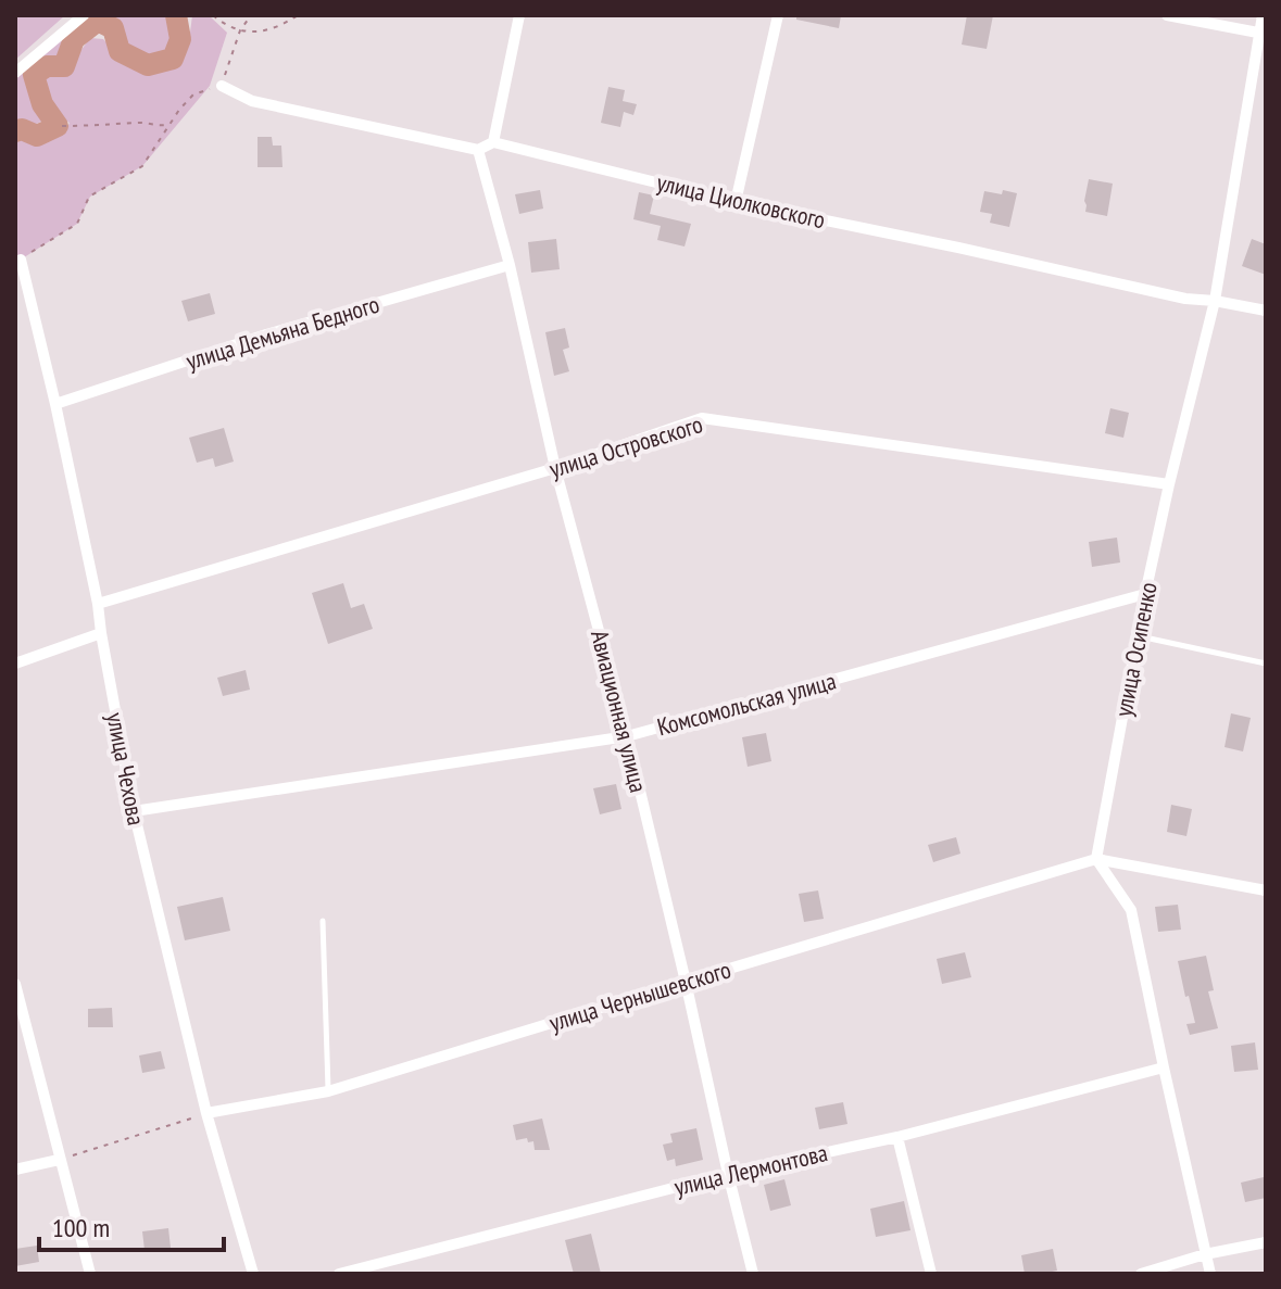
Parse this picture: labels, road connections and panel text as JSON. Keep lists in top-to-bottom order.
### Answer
{
  "streets": {
    "street": [
      "улица Циолковского",
      "улица Демьяна Бедного",
      "улица Островского",
      "улица Осипенко",
      "Комсомольская улица",
      "Авиационная улица",
      "улица Чехова",
      "улица Чернышевского",
      "улица Лермонтова"
    ]
  },
  "crossings": [
    ["улица Циолковского", "улица Осипенко"],
    ["улица Демьяна Бедного", "Авиационная улица"],
    ["улица Демьяна Бедного", "улица Чехова"],
    ["улица Островского", "улица Осипенко"],
    ["улица Островского", "Авиационная улица"],
    ["улица Островского", "улица Чехова"],
    ["улица Осипенко", "Комсомольская улица"],
    ["улица Осипенко", "улица Чернышевского"],
    ["Комсомольская улица", "Авиационная улица"],
    ["Комсомольская улица", "улица Чехова"],
    ["Авиационная улица", "улица Чернышевского"],
    ["Авиационная улица", "улица Лермонтова"],
    ["улица Чехова", "улица Чернышевского"]
  ],
  "scale_bar": "100 m"
}
